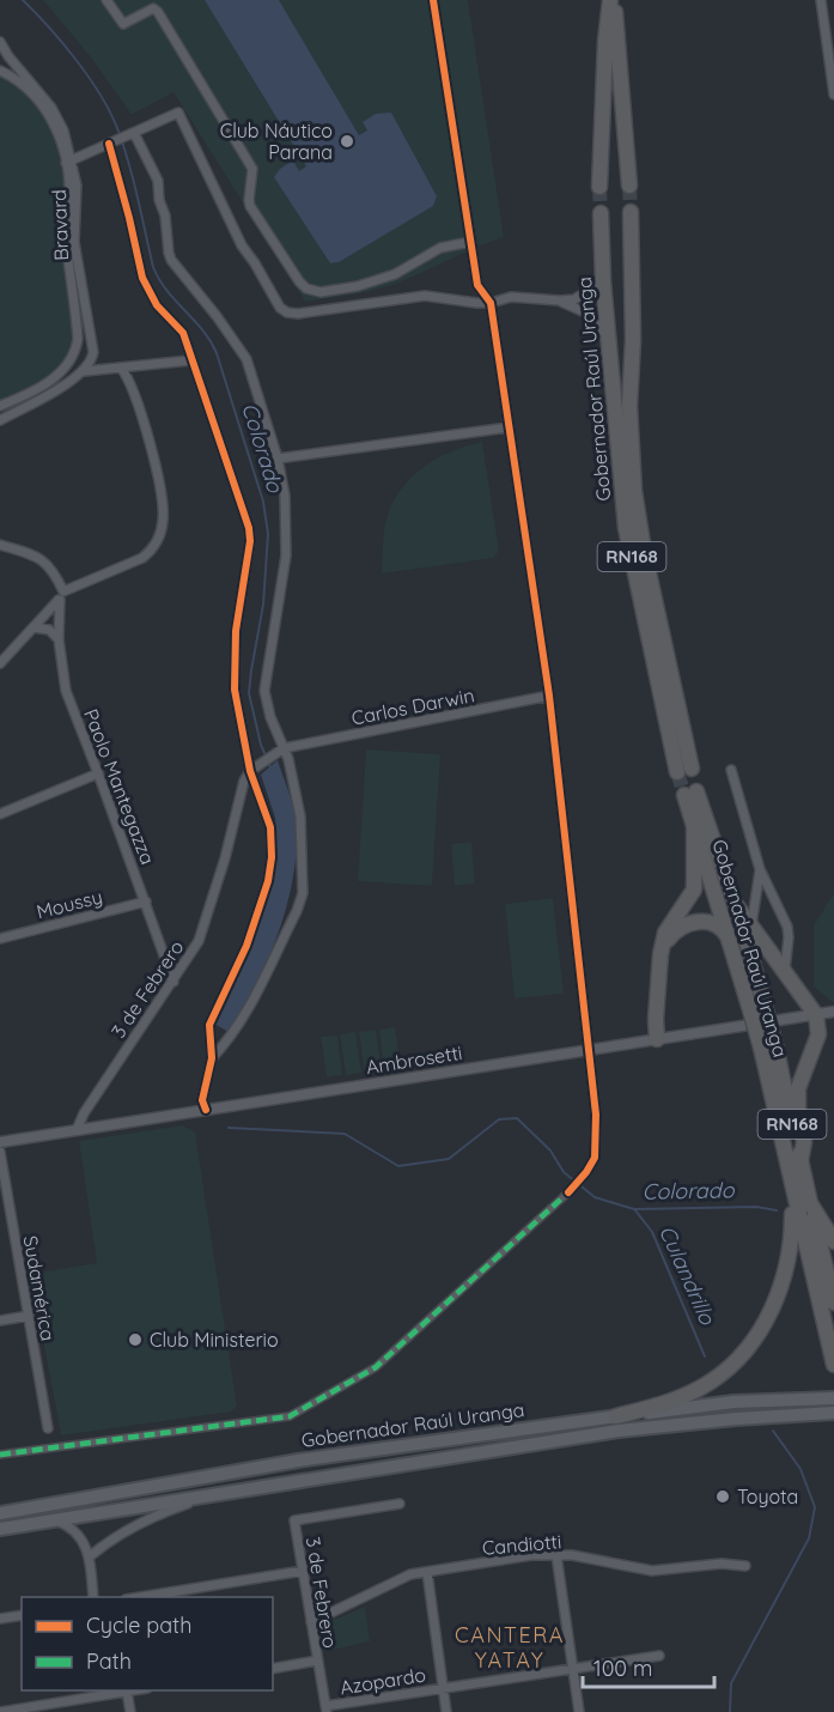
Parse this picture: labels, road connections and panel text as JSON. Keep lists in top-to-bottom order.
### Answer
{
  "streets": {
    "highway": ["Gobernador Raúl Uranga", "RN168"],
    "street": [
      "Bravard",
      "Carlos Darwin",
      "Paolo Mantegazza",
      "Moussy",
      "3 de Febrero",
      "Ambrosetti",
      "Sudamérica",
      "Candiotti",
      "Azopardo"
    ]
  },
  "crossings": [
    ["Paolo Mantegazza", "Moussy"],
    ["Paolo Mantegazza", "3 de Febrero"],
    ["3 de Febrero", "Ambrosetti"],
    ["3 de Febrero", "Candiotti"],
    ["3 de Febrero", "Azopardo"]
  ],
  "districts": ["CANTERA YATAY"],
  "water": ["Colorado", "Culandrillo"],
  "places": ["Club Náutico Parana", "Club Ministerio", "Toyota"],
  "legend": ["Cycle path", "Path"],
  "scale_bar": "100 m"
}
